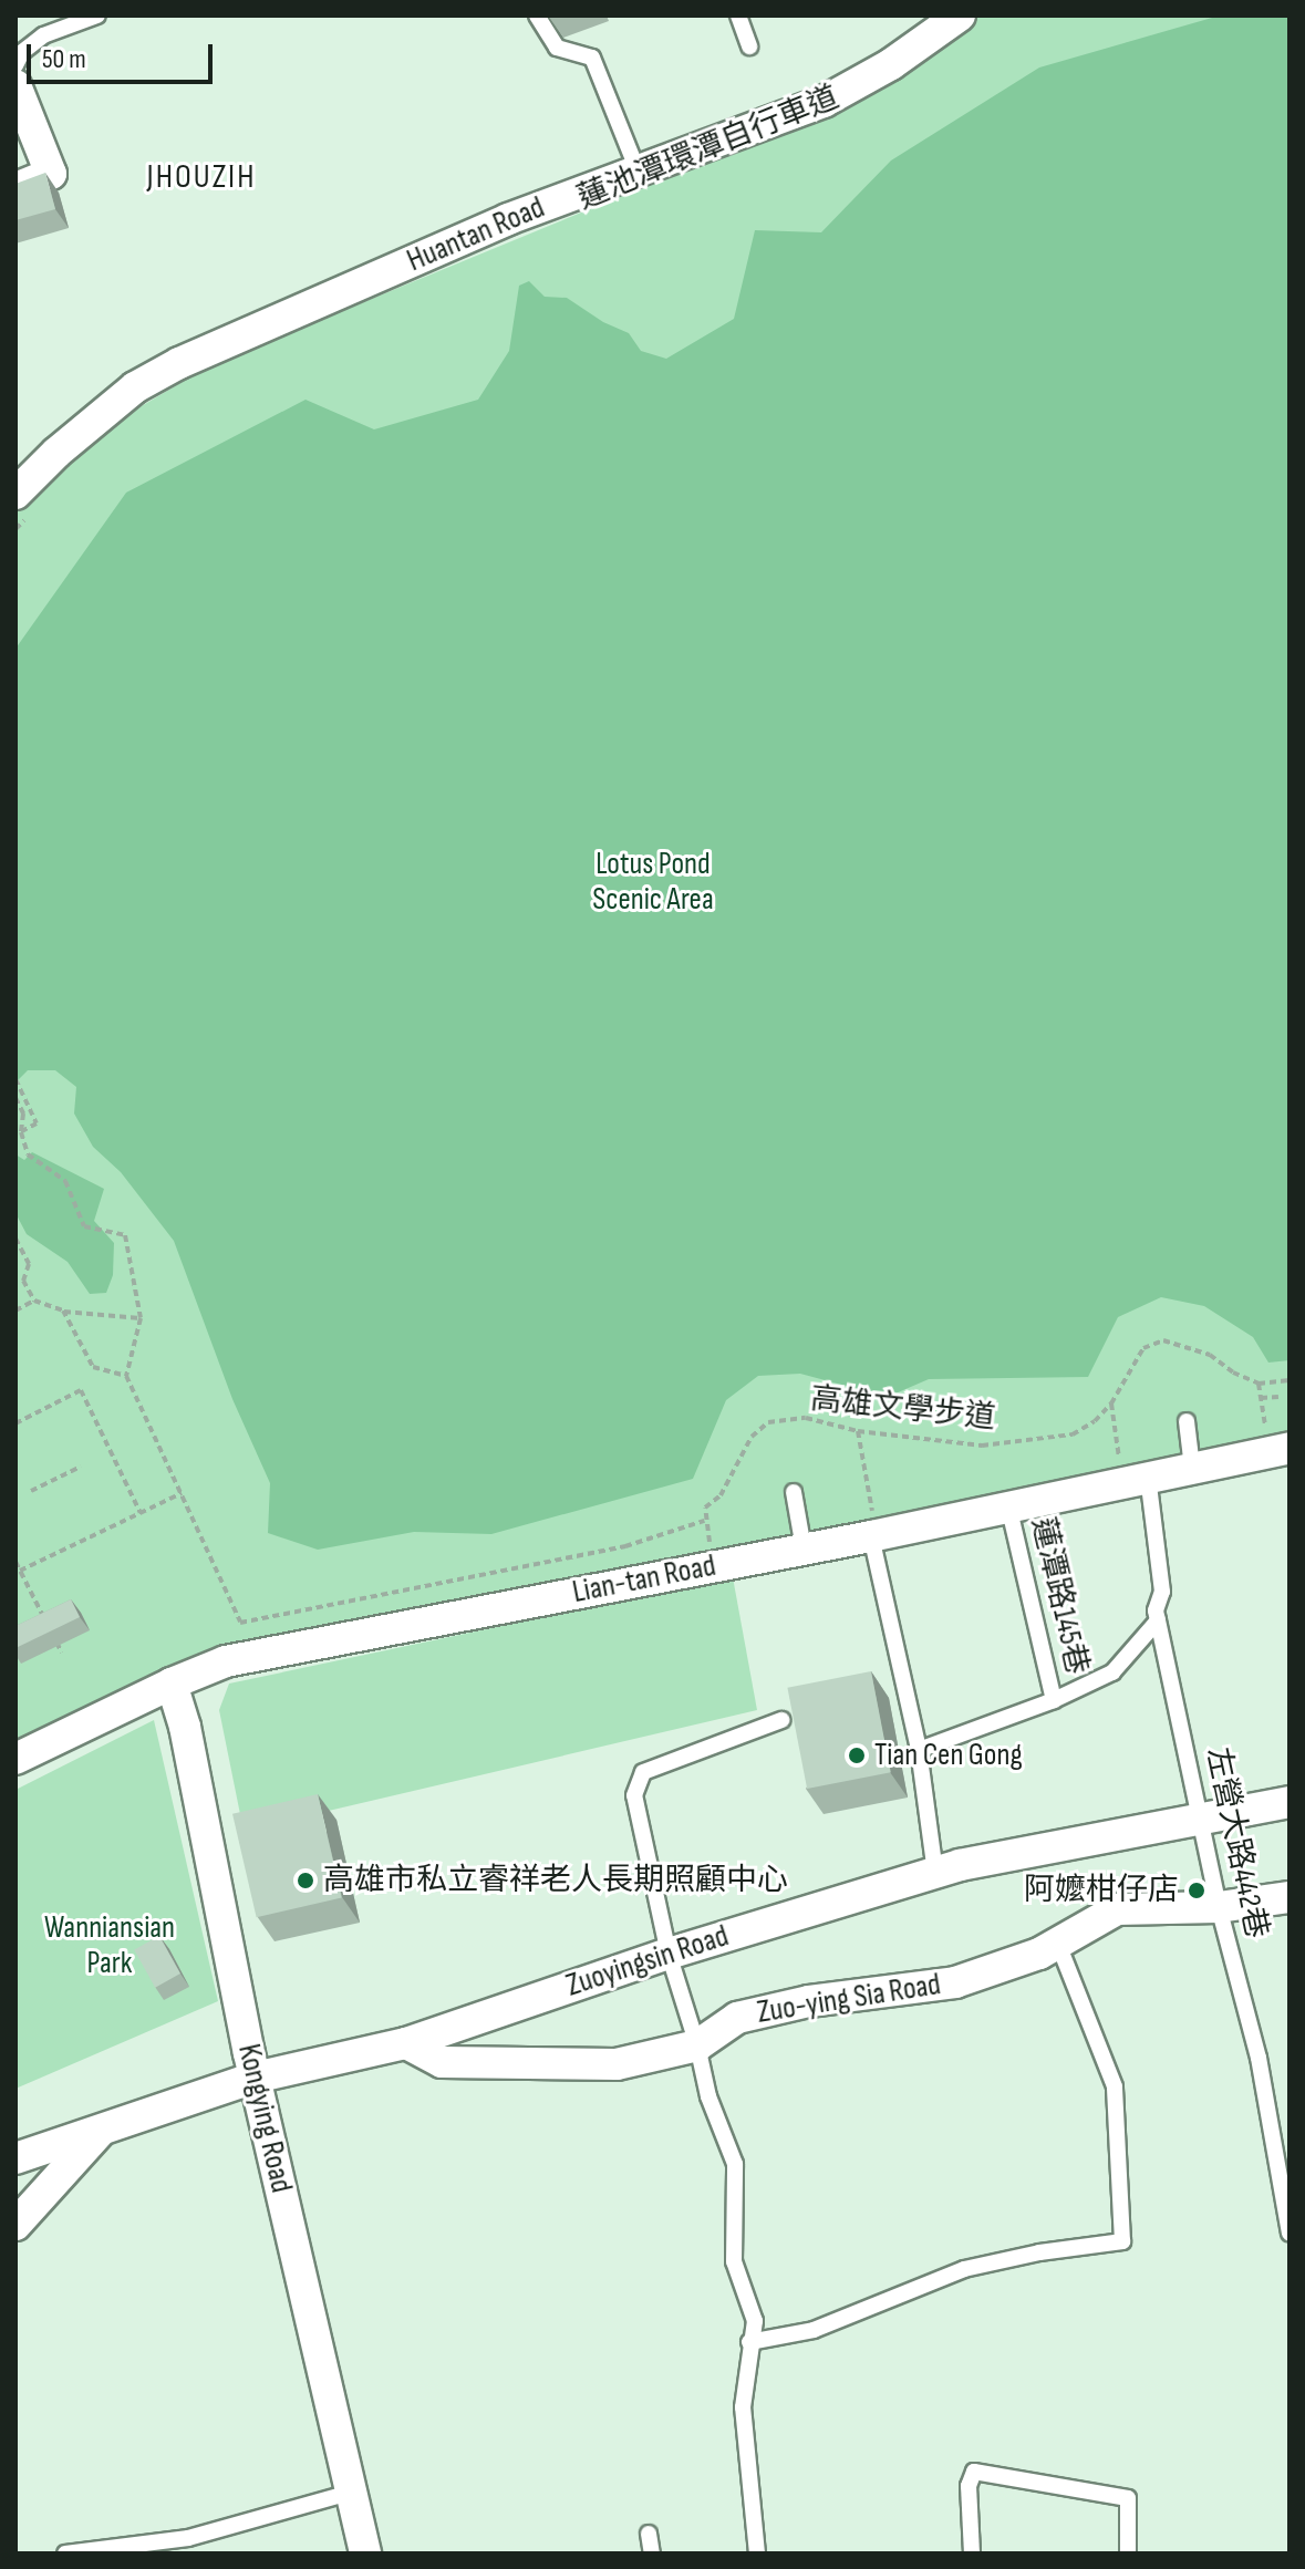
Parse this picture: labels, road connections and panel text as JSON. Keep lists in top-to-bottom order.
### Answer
{
  "streets": {
    "street": [
      "Huantan Road",
      "Lian-tan Road",
      "Zuoyingsin Road",
      "Zuo-ying Sia Road",
      "Kongying Road"
    ],
    "lane": ["蓮潭路145巷", "左營大路442巷"],
    "path": ["高雄文學步道"]
  },
  "crossings": [
    ["Lian-tan Road", "蓮潭路145巷"],
    ["Lian-tan Road", "左營大路442巷"],
    ["Lian-tan Road", "Kongying Road"],
    ["左營大路442巷", "Zuoyingsin Road"],
    ["左營大路442巷", "Zuo-ying Sia Road"],
    ["Zuoyingsin Road", "Zuo-ying Sia Road"],
    ["Zuoyingsin Road", "Kongying Road"]
  ],
  "districts": ["JHOUZIH"],
  "parks": ["Lotus Pond Scenic Area", "Wanniansian Park"],
  "places": ["Tian Cen Gong", "高雄市私立睿祥老人長期照顧中心", "阿嬤柑仔店"],
  "scale_bar": "50 m"
}
